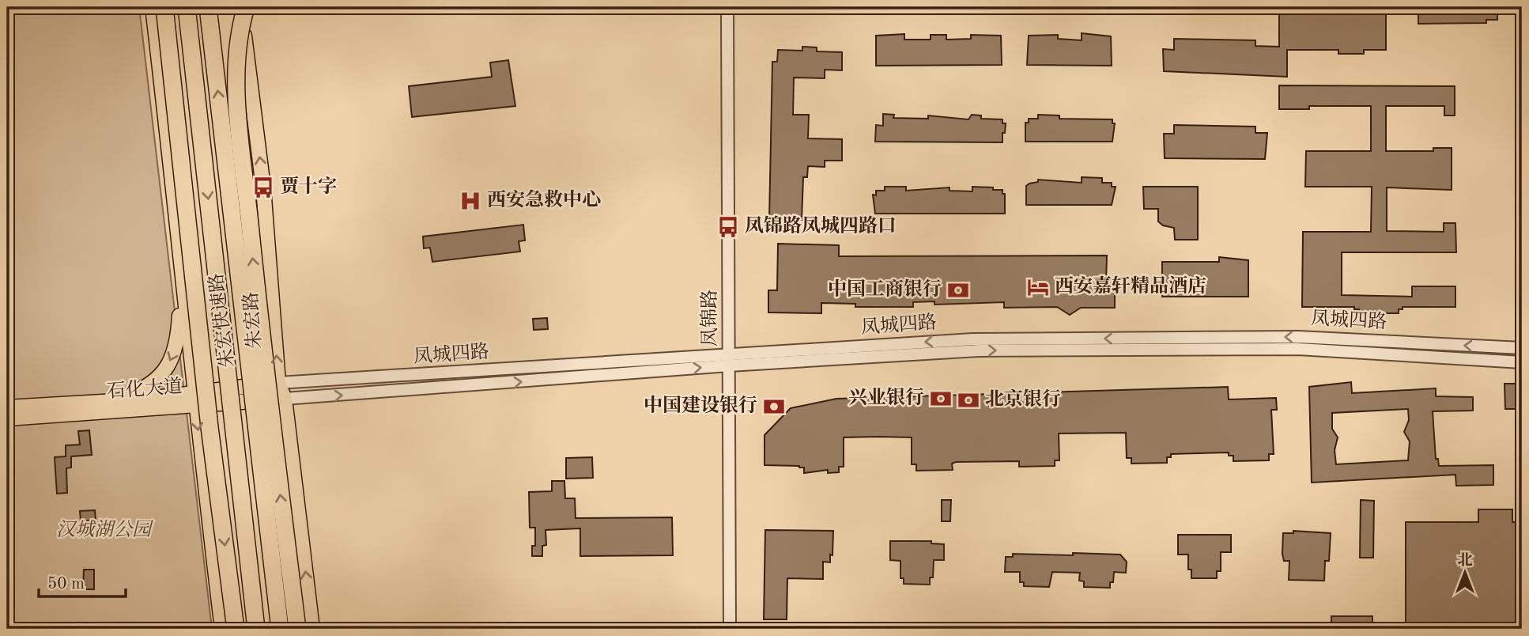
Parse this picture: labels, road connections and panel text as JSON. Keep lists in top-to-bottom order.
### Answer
{
  "streets": {
    "highway": ["朱宏快速路"],
    "main road": ["朱宏路", "石化大道"],
    "street": ["凤锦路", "凤城四路"]
  },
  "crossings": [
    ["凤锦路", "凤城四路"],
    ["朱宏路", "凤城四路"],
    ["朱宏路", "石化大道"],
    ["凤城四路", "石化大道"]
  ],
  "parks": ["汉城湖公园"],
  "places": {
    "bus stop": ["贾十字", "凤锦路凤城四路口"],
    "hospital": ["西安急救中心"],
    "hotel": ["西安嘉轩精品酒店"],
    "bank": [
      "中国工商银行",
      "兴业银行",
      "北京银行",
      "中国建设银行"
    ]
  },
  "scale_bar": "50 m",
  "north": "top"
}
